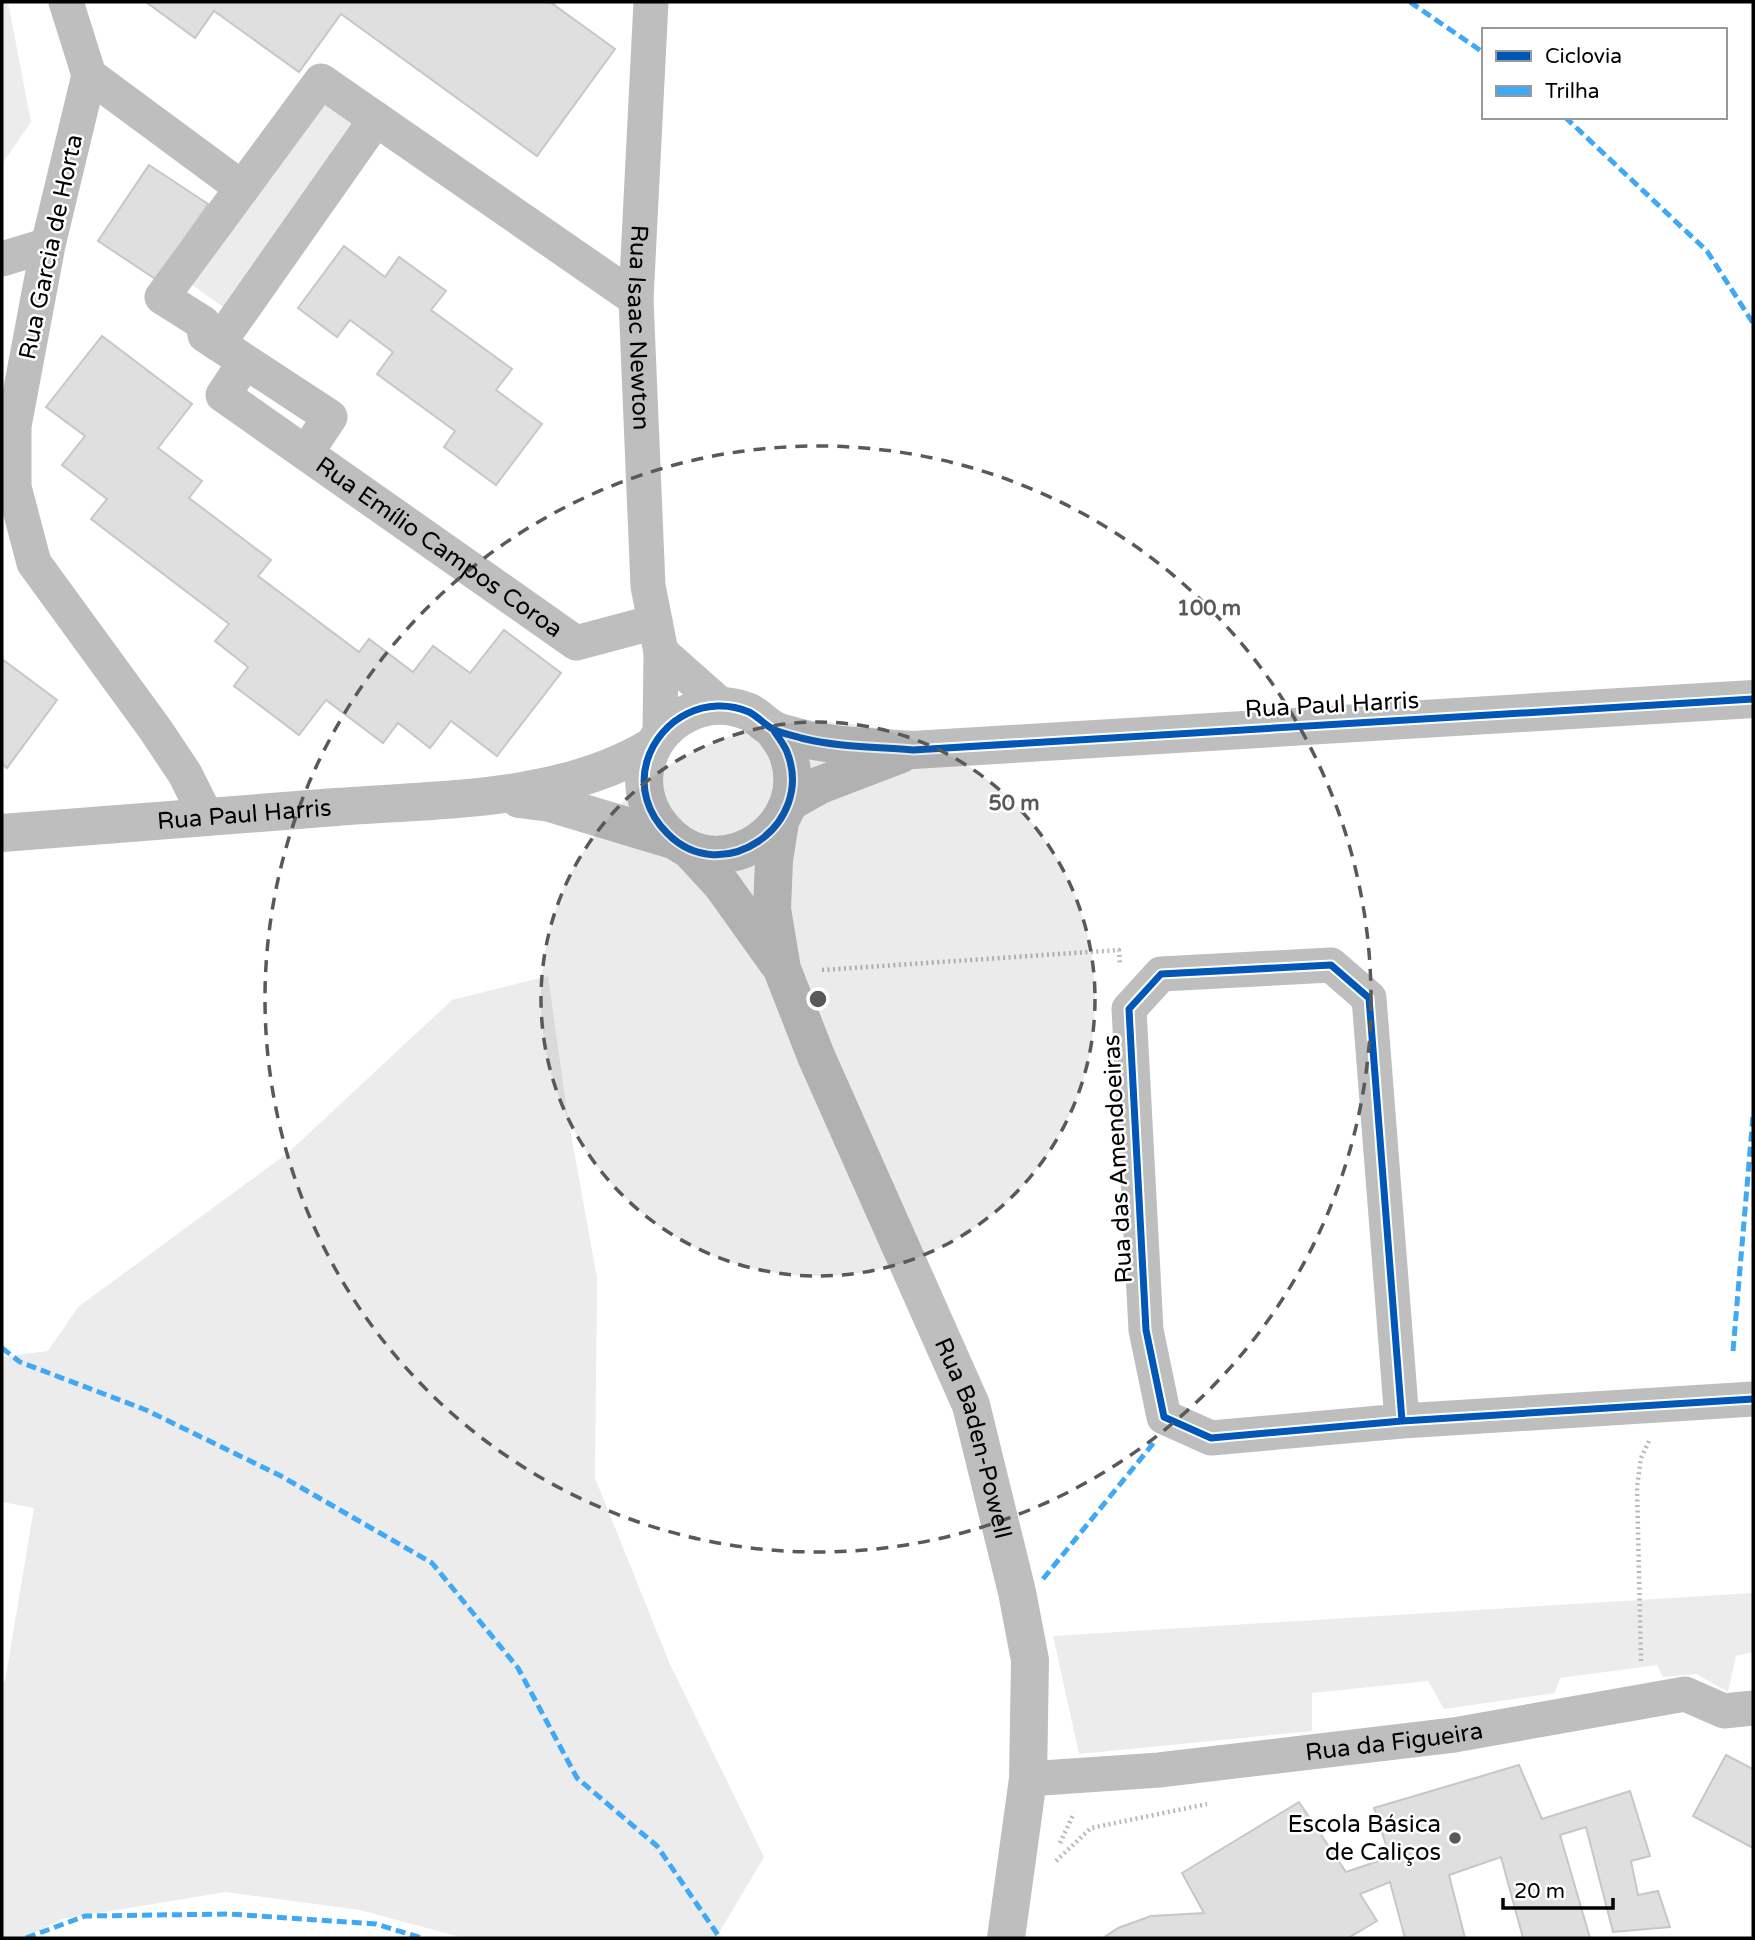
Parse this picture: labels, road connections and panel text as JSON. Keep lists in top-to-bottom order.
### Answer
{
  "streets": {
    "street": [
      "Rua Garcia de Horta",
      "Rua Isaac Newton",
      "Rua Emílio Campos Coroa",
      "Rua Paul Harris",
      "Rua das Amendoeiras",
      "Rua Baden-Powell",
      "Rua da Figueira"
    ]
  },
  "crossings": [
    ["Rua Garcia de Horta", "Rua Paul Harris"],
    ["Rua Isaac Newton", "Rua Emílio Campos Coroa"],
    ["Rua Isaac Newton", "Rua Paul Harris"],
    ["Rua Baden-Powell", "Rua da Figueira"]
  ],
  "places": ["Escola Básica de Caliços"],
  "legend": ["Ciclovia", "Trilha"],
  "scale_bar": "20 m",
  "rings": ["100 m", "50 m"]
}
